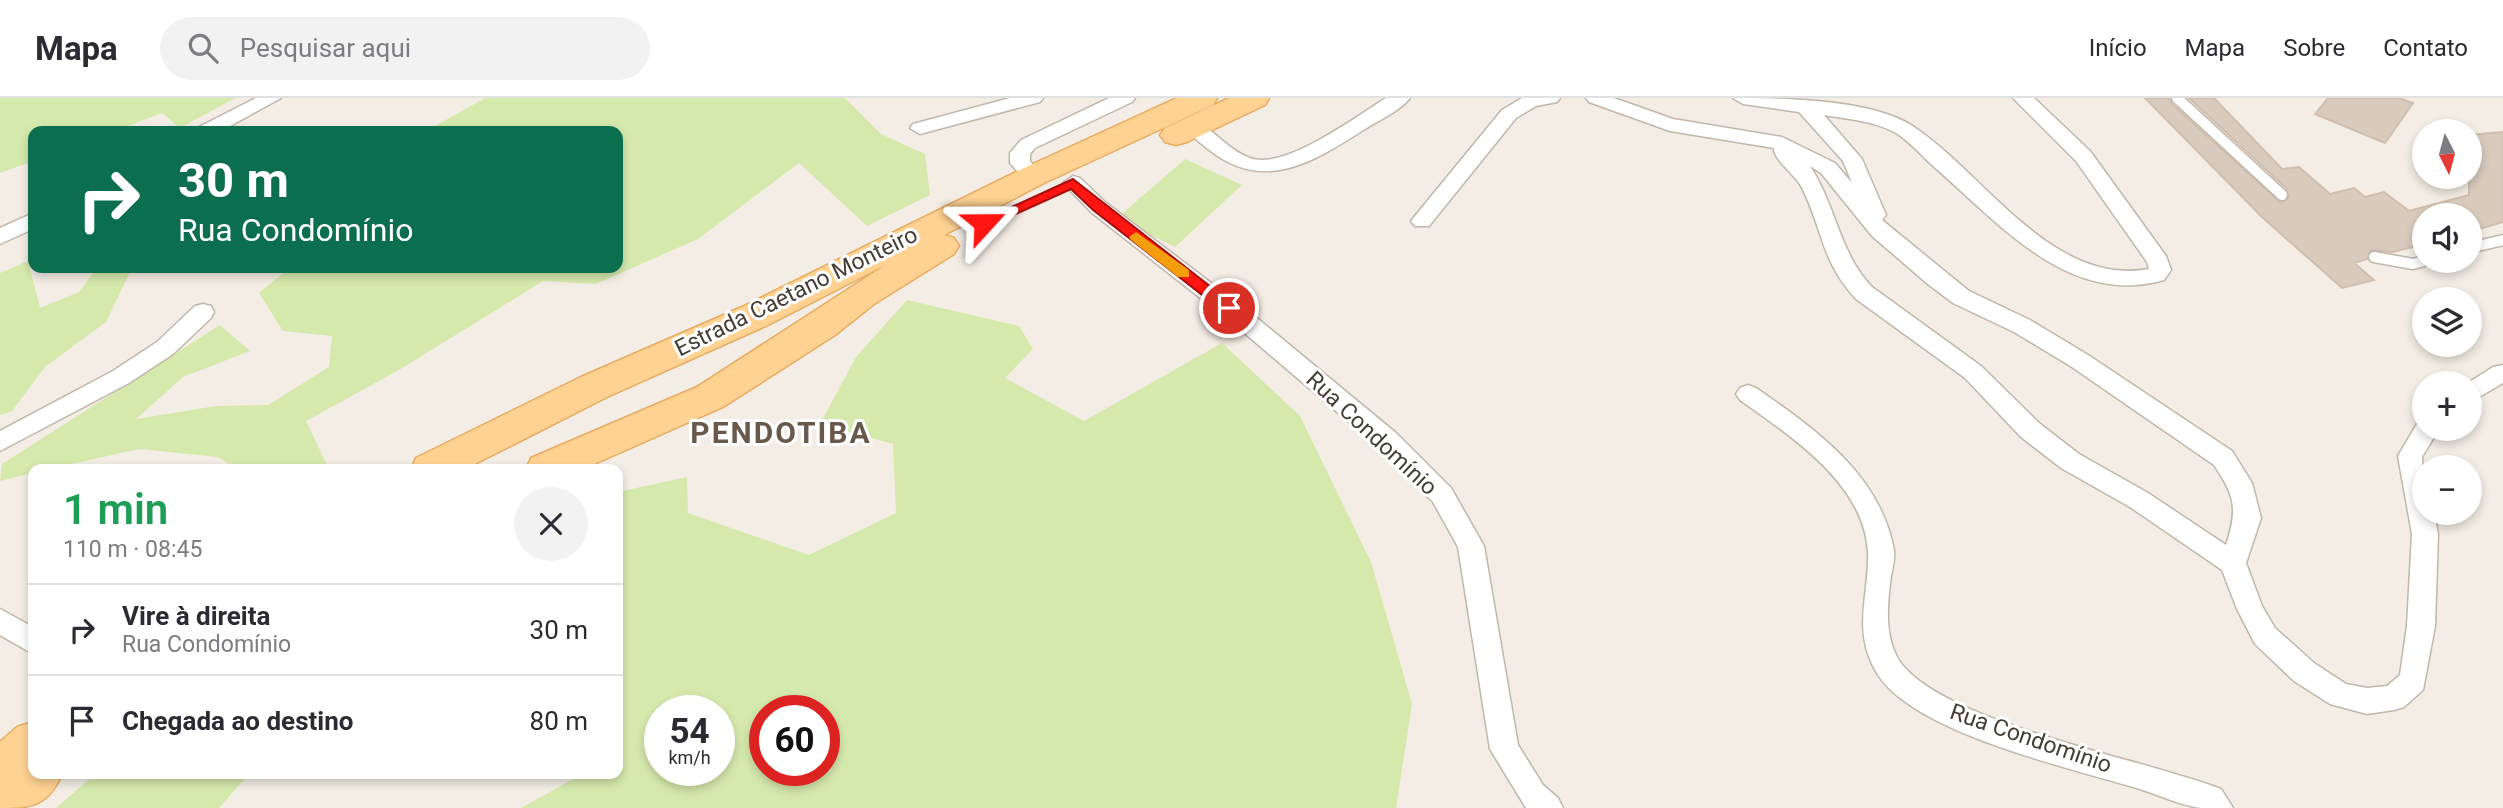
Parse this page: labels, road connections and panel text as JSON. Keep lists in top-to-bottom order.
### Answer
{
  "streets": {
    "main road": ["Estrada Caetano Monteiro"],
    "street": ["Rua Condomínio"]
  },
  "crossings": [
    ["Estrada Caetano Monteiro", "Rua Condomínio"]
  ],
  "districts": ["PENDOTIBA"],
  "north": "bottom",
  "page": {
    "header": "Mapa",
    "search": "Pesquisar aqui",
    "nav": [
      "Início",
      "Mapa",
      "Sobre",
      "Contato"
    ],
    "map_buttons": ["+", "−"],
    "turn": ["30 m", "Rua Condomínio"],
    "heading": ["1 min", "110 m · 08:45"],
    "list": [
      {
        "name": "Vire à direita",
        "note": "Rua Condomínio",
        "value": "30 m"
      },
      {
        "name": "Chegada ao destino",
        "value": "80 m"
      }
    ],
    "speed": "54 km/h",
    "limit": "60"
  }
}
